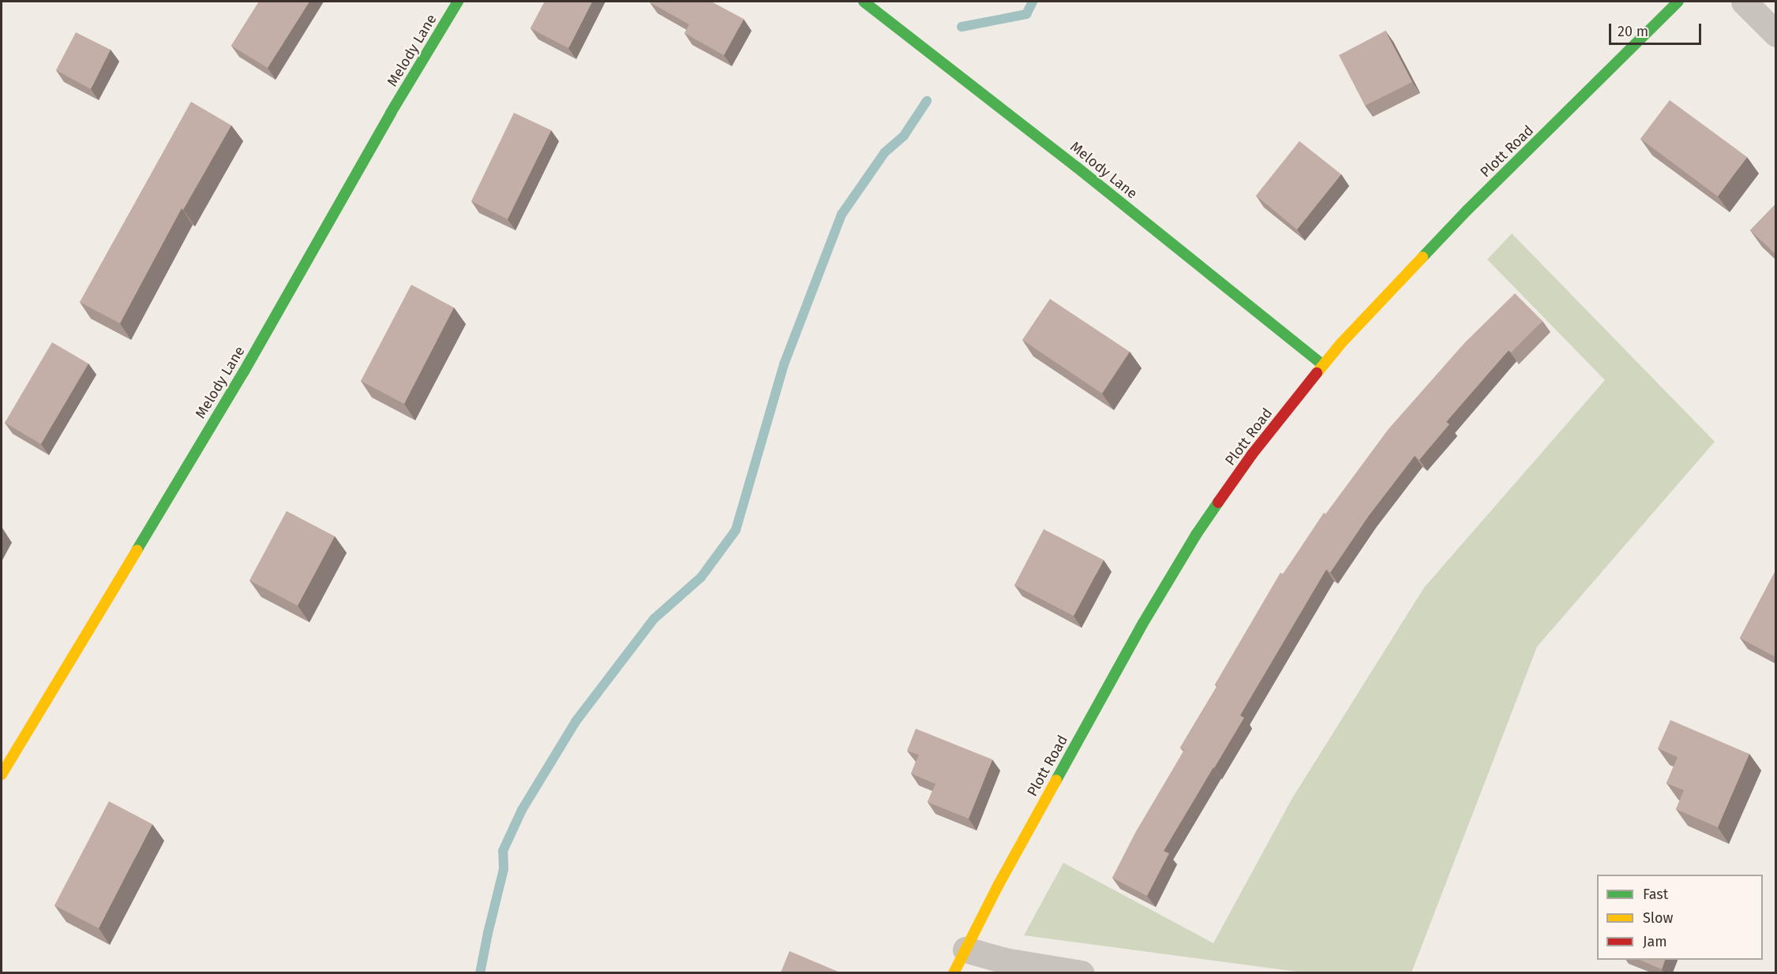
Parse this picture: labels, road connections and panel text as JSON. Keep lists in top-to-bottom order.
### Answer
{
  "streets": {
    "street": ["Melody Lane", "Plott Road"]
  },
  "crossings": [
    ["Melody Lane", "Plott Road"]
  ],
  "legend": ["Fast", "Slow", "Jam"],
  "scale_bar": "20 m"
}
